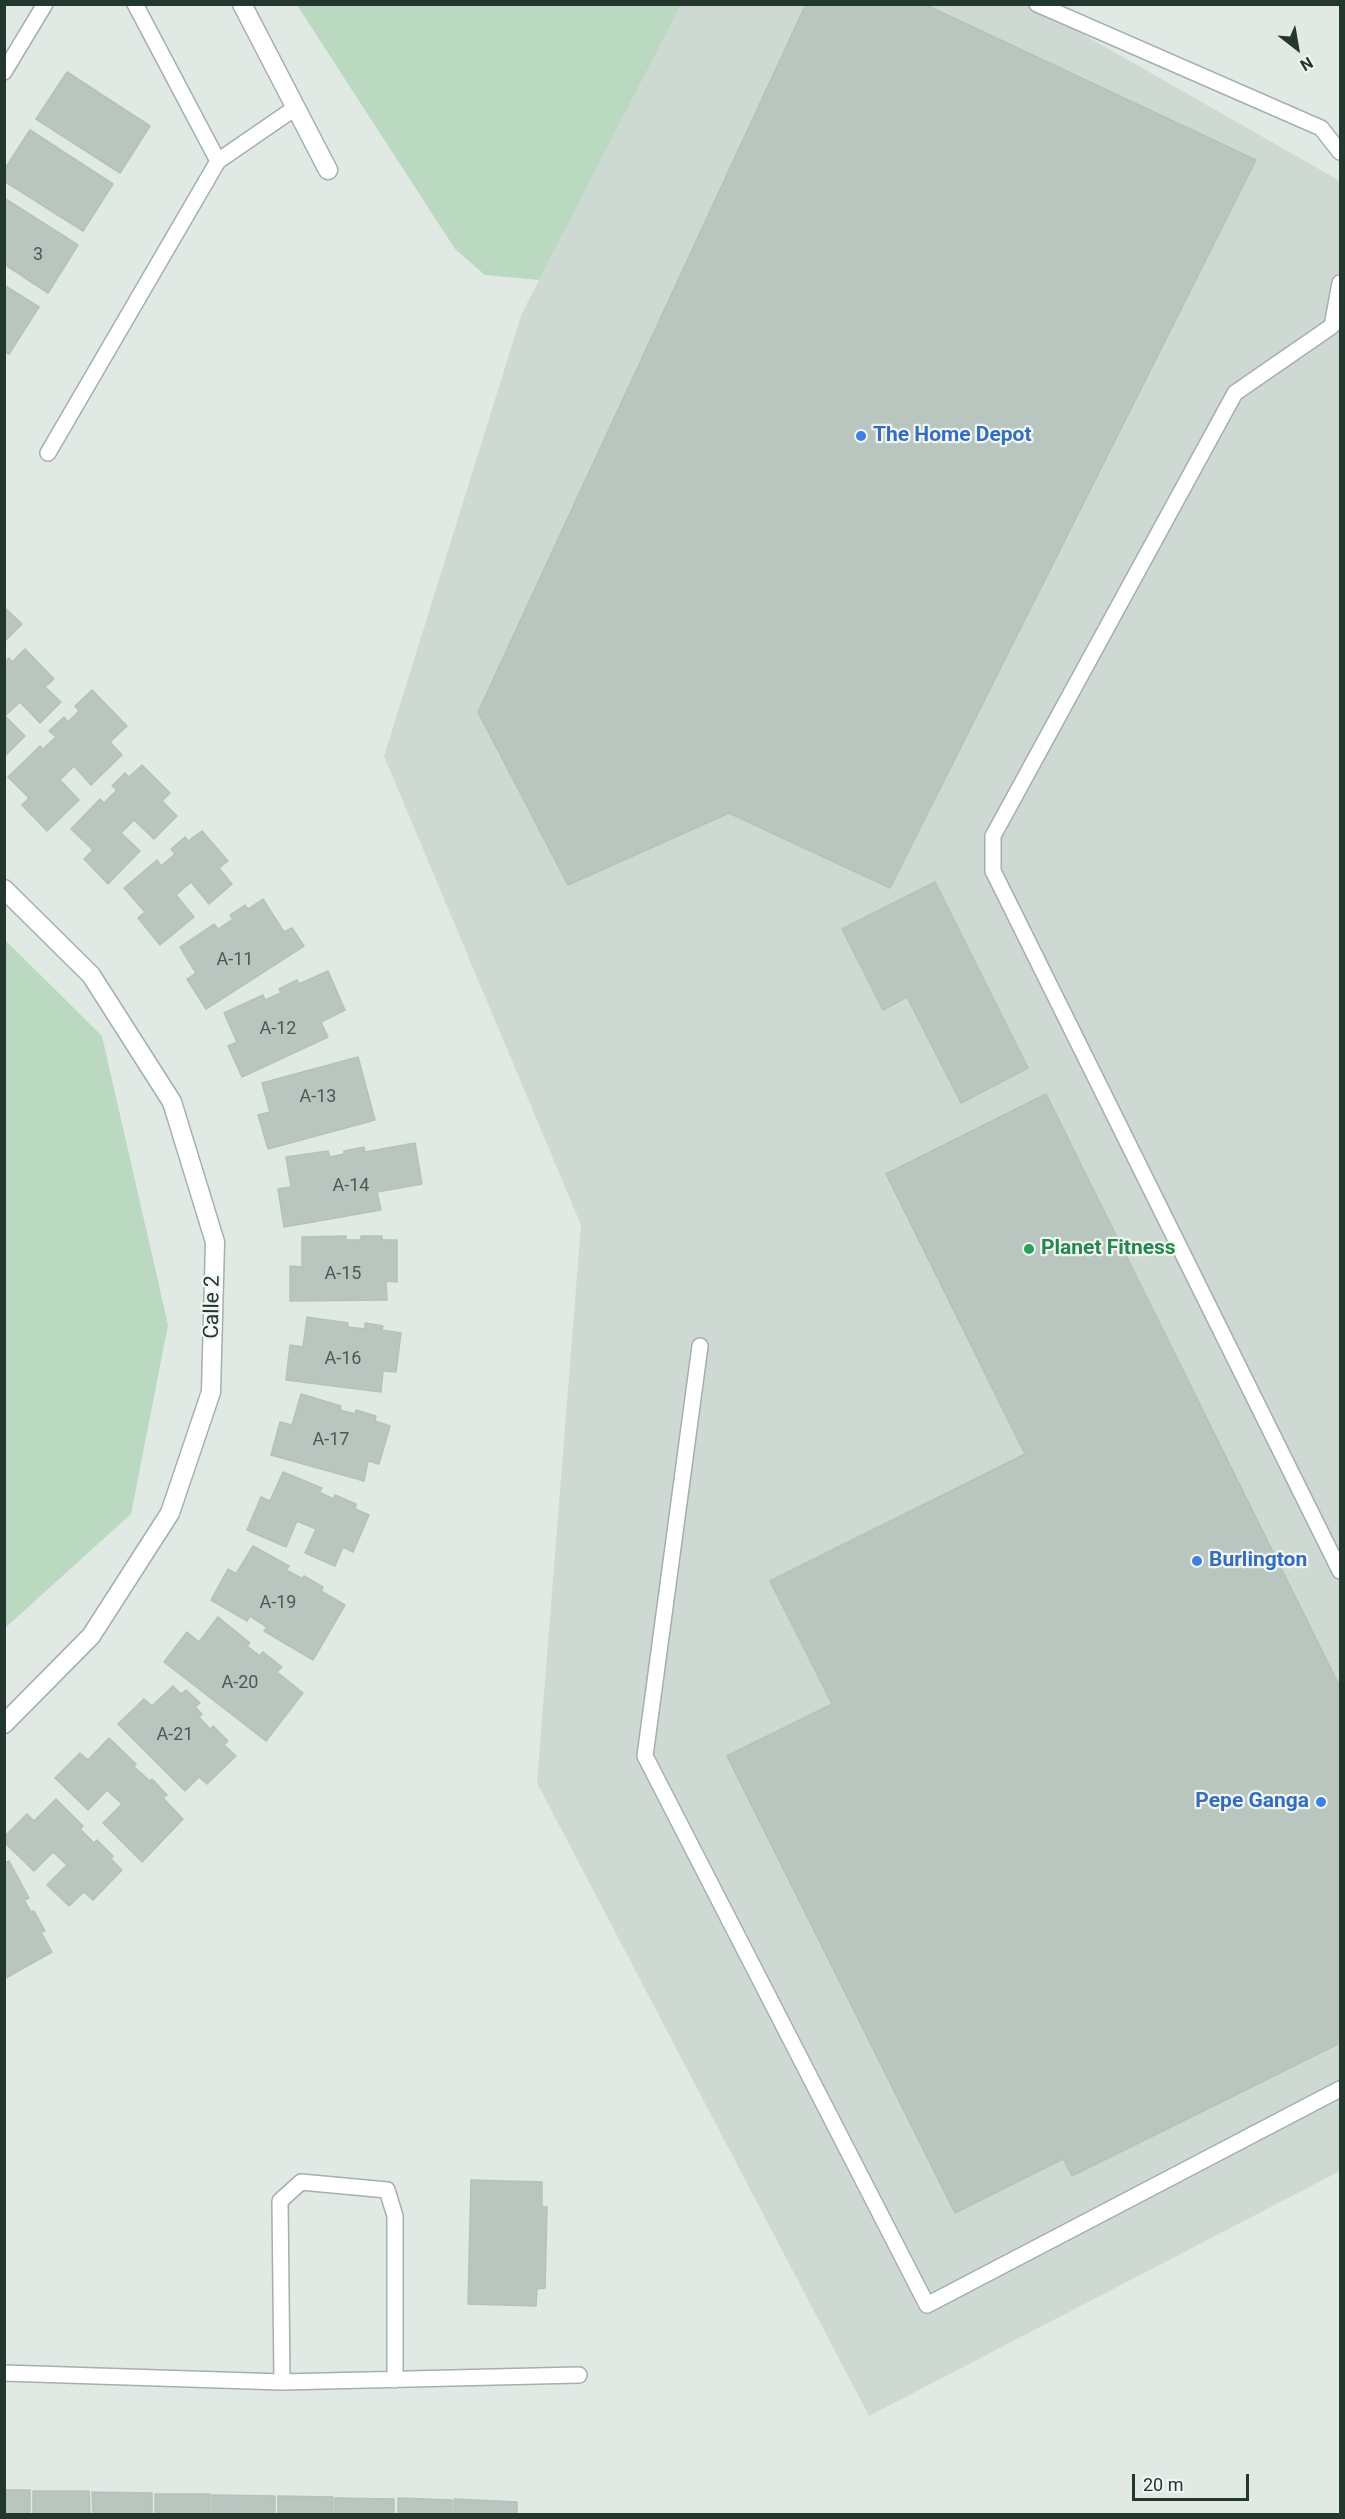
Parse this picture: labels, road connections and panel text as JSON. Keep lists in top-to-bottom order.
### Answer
{
  "streets": {
    "street": ["Calle 2"]
  },
  "places": [
    "The Home Depot",
    "Planet Fitness",
    "Burlington",
    "Pepe Ganga"
  ],
  "house_numbers": [
    "3",
    "A-11",
    "A-12",
    "A-13",
    "A-14",
    "A-15",
    "A-16",
    "A-17",
    "A-19",
    "A-20",
    "A-21"
  ],
  "scale_bar": "20 m",
  "north": "bottom right"
}
